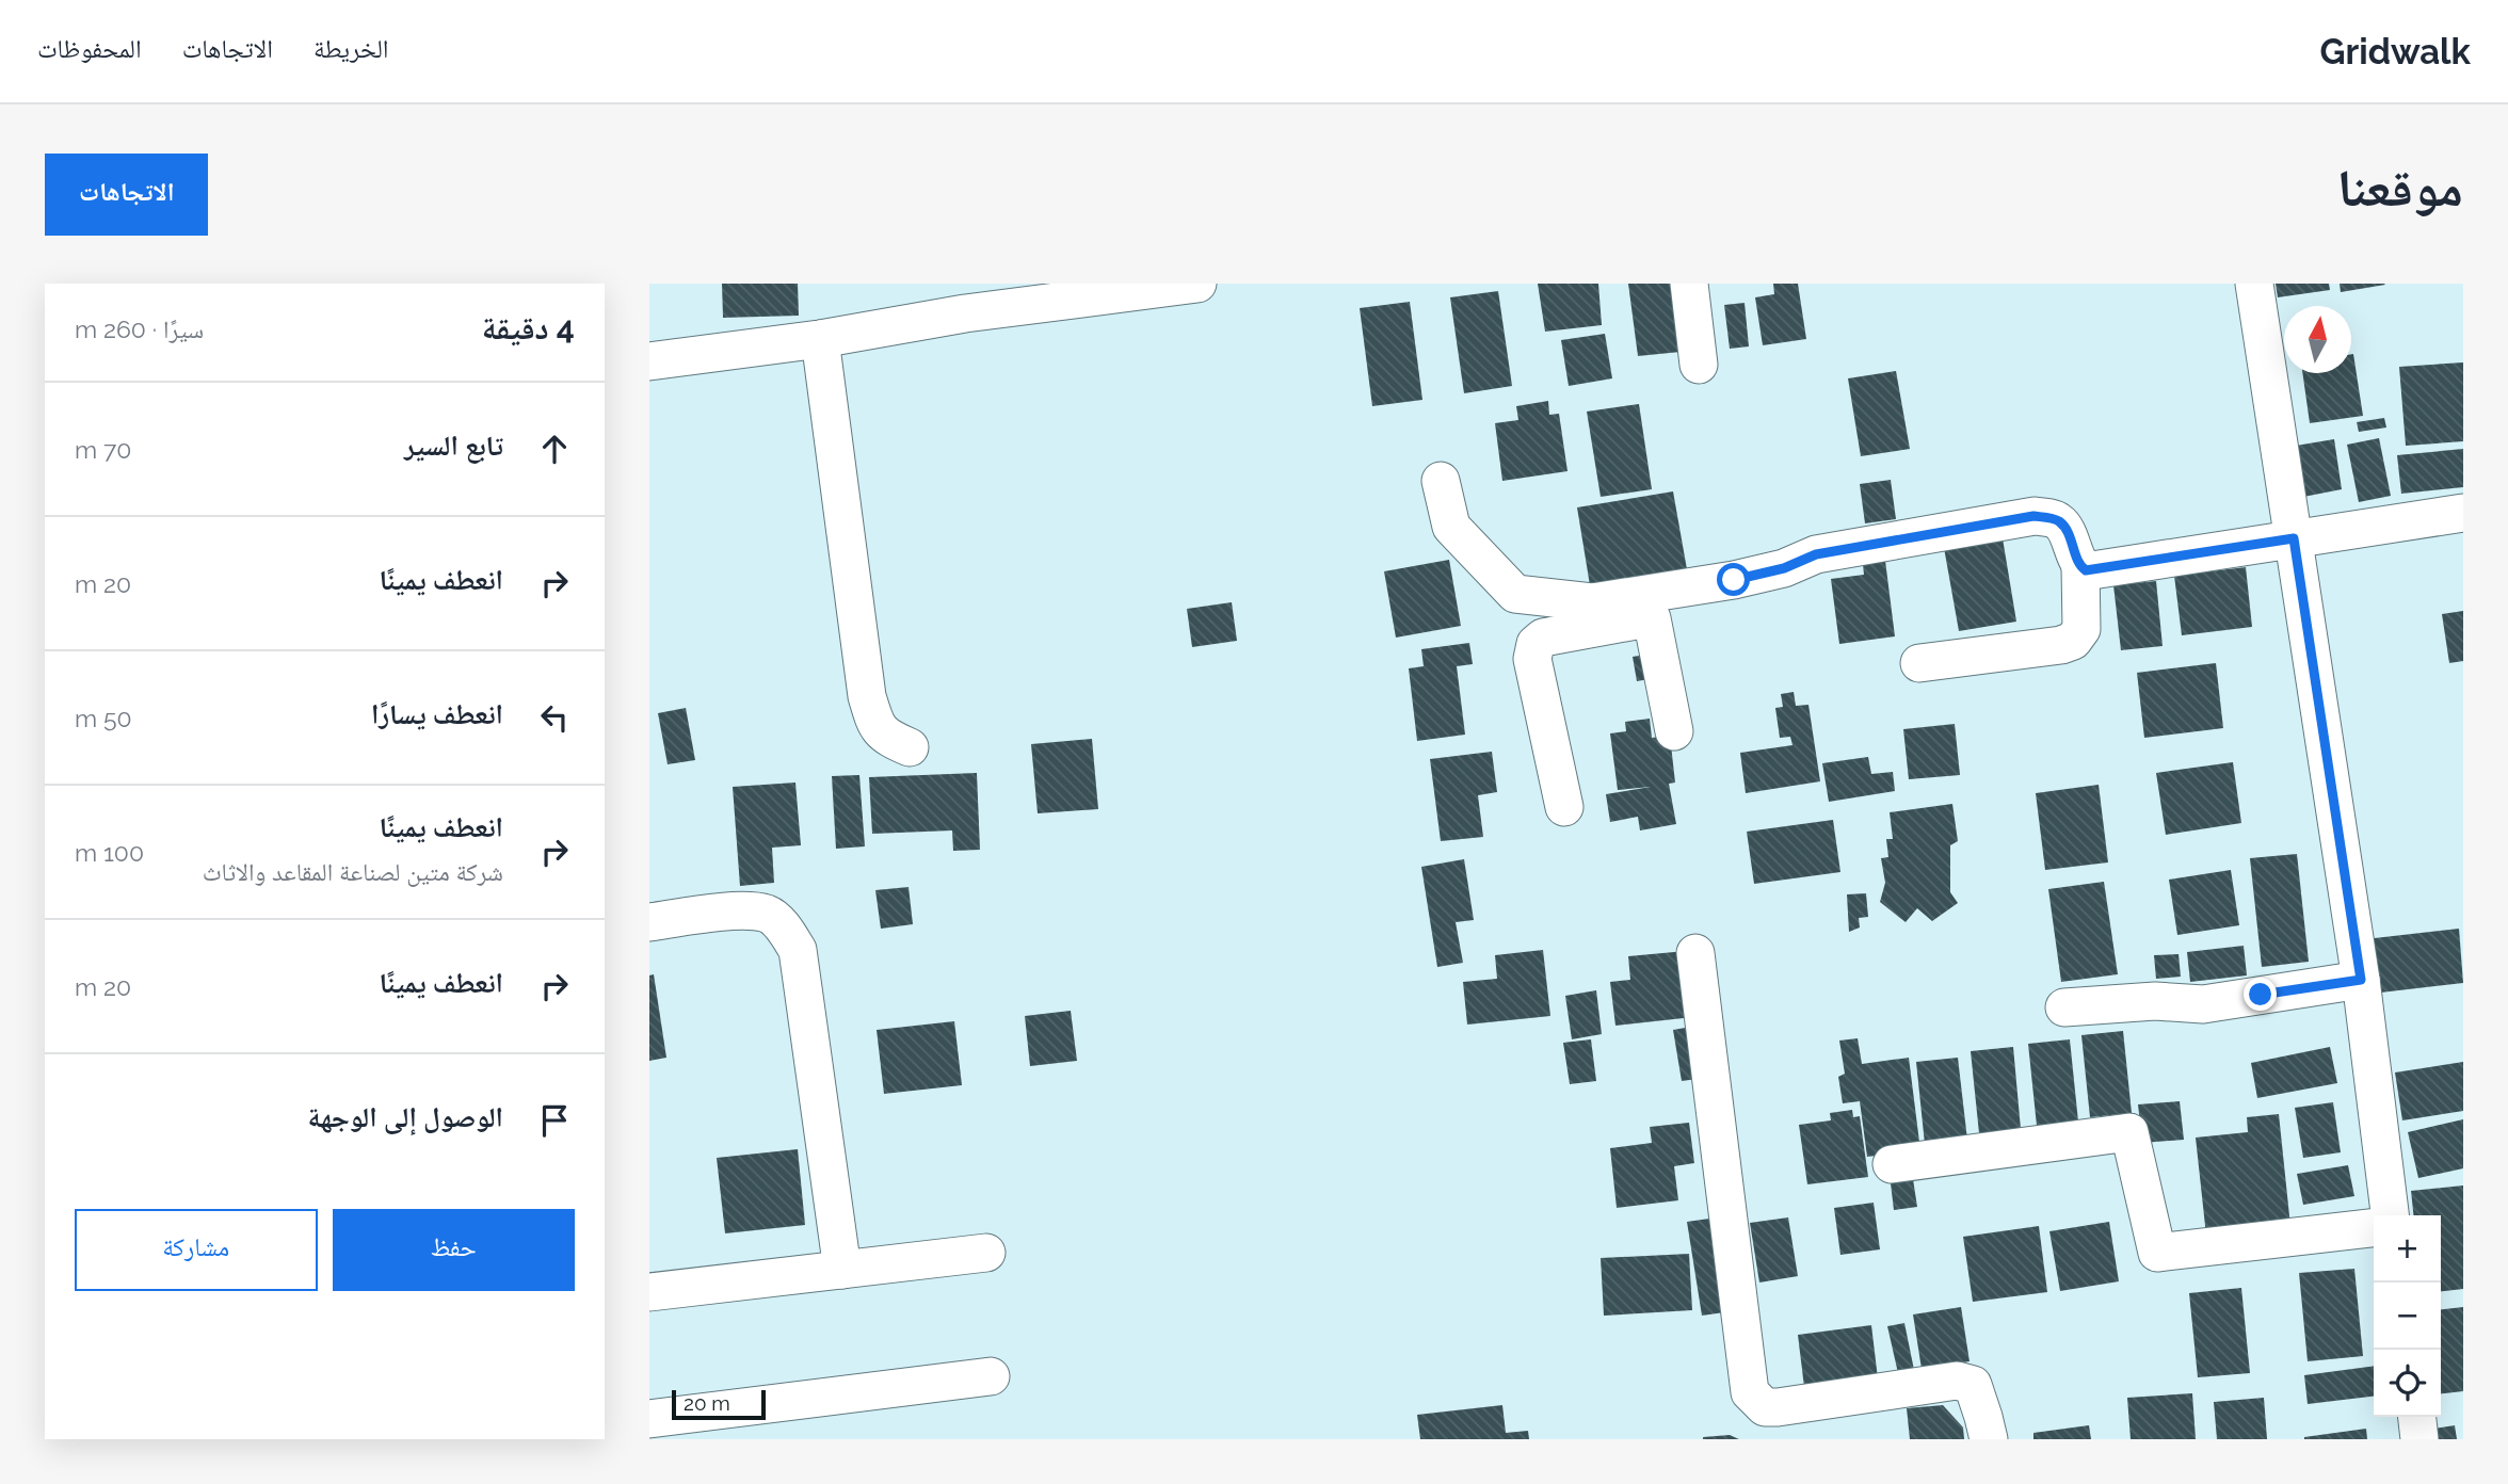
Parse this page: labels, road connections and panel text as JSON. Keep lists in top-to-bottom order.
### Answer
{
  "scale_bar": "20 m",
  "north": "top",
  "page": {
    "header": "Gridwalk",
    "nav": ["الخريطة", "الاتجاهات", "المحفوظات"],
    "title": "موقعنا",
    "buttons": [
      "الاتجاهات",
      ["حفظ", "مشاركة"]
    ],
    "heading": ["4 دقيقة", "سيرًا · 260 m"],
    "list": [
      ["تابع السير", "70 m"],
      ["انعطف يمينًا", "20 m"],
      ["انعطف يسارًا", "50 m"],
      ["انعطف يمينًا", "شركة متين لصناعة المقاعد والاثاث", "100 m"],
      ["انعطف يمينًا", "20 m"],
      "الوصول إلى الوجهة"
    ],
    "map_buttons": ["+", "−"],
    "scale": "20 m"
  }
}
